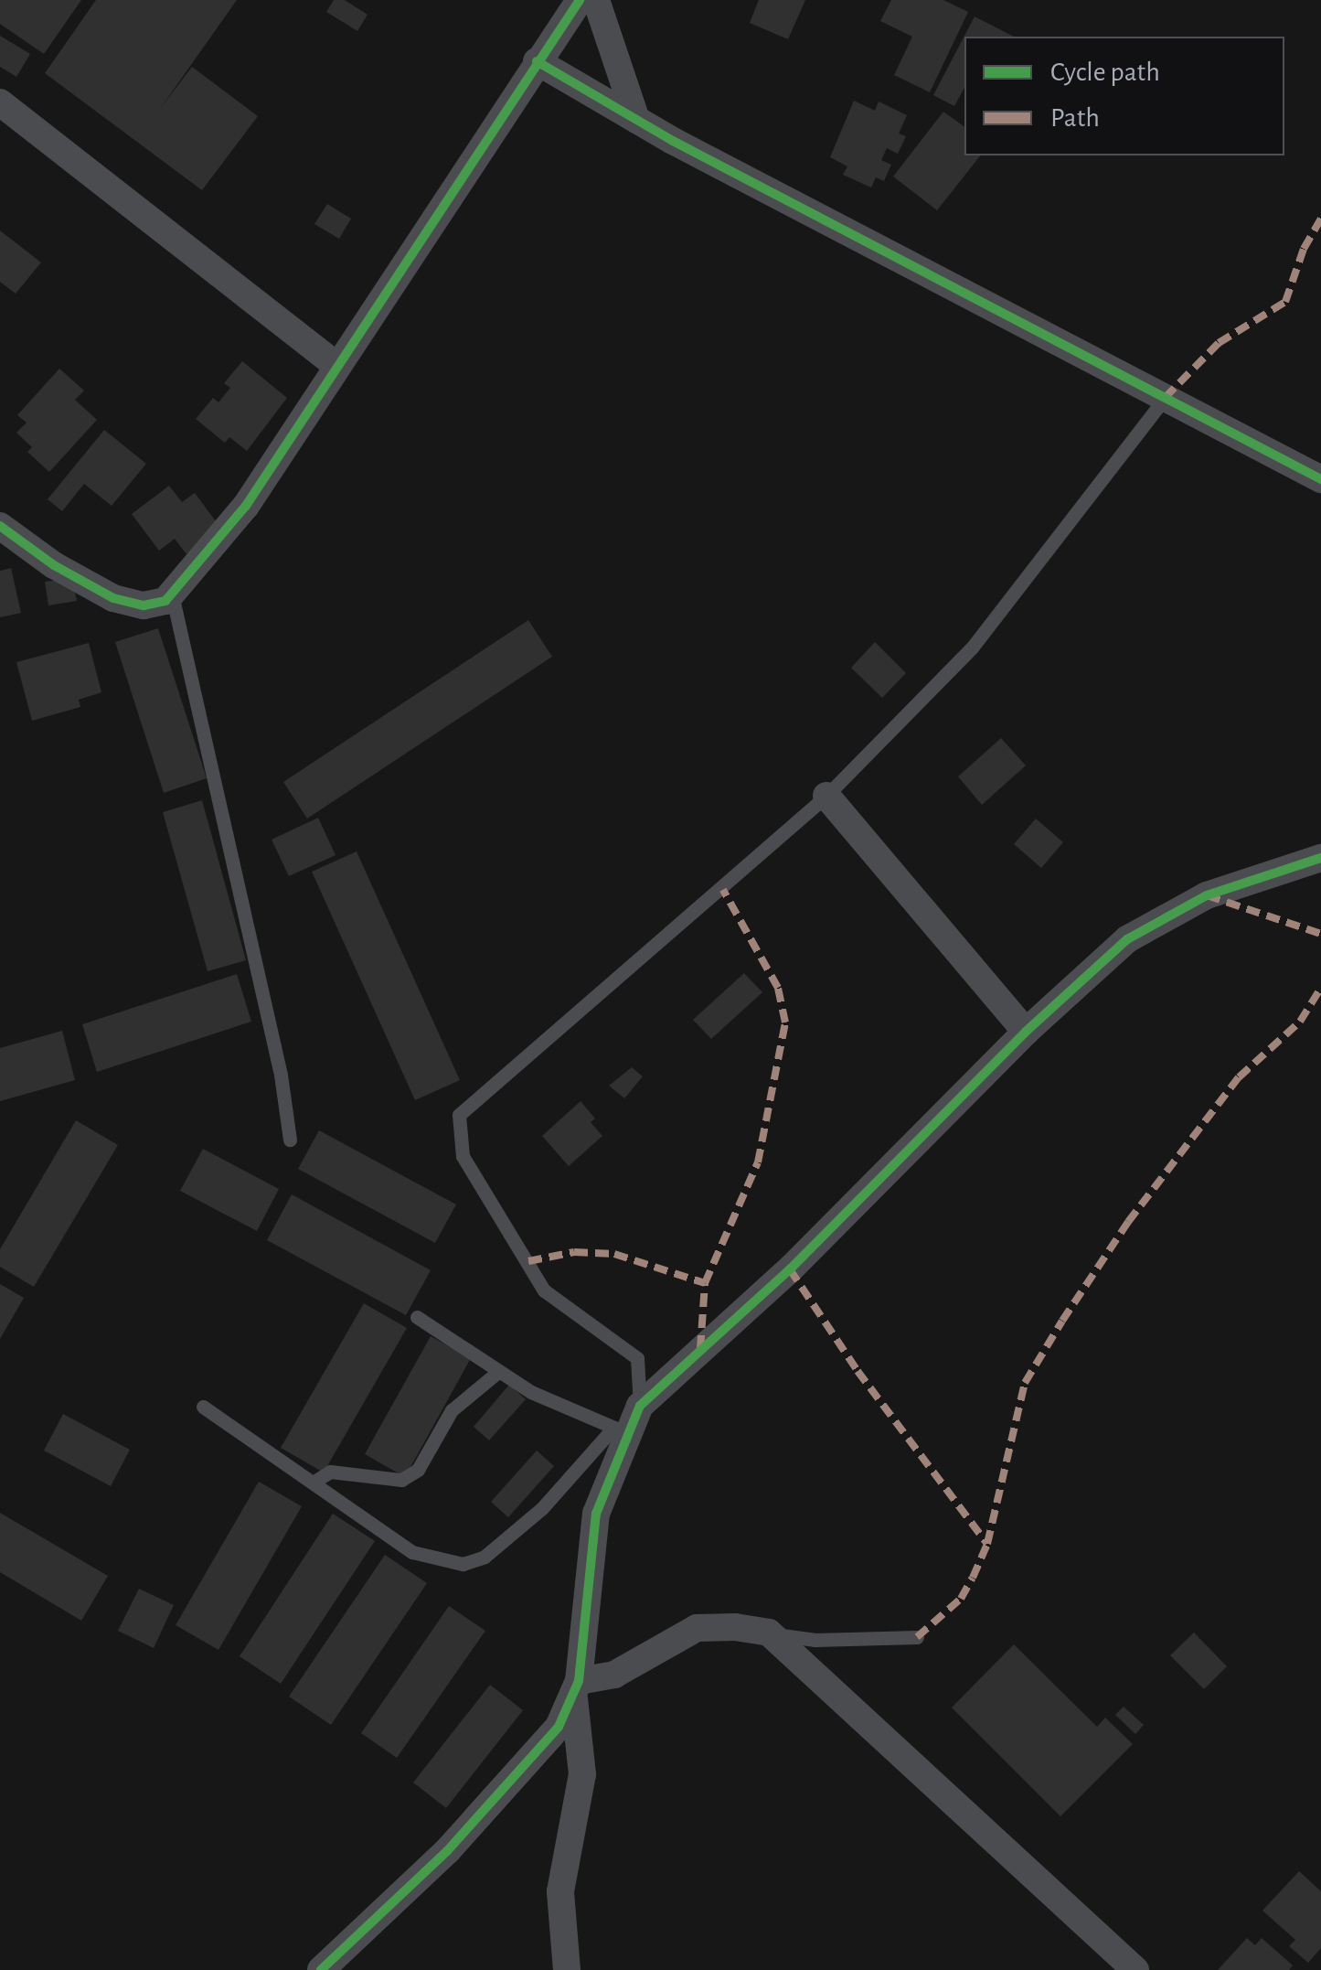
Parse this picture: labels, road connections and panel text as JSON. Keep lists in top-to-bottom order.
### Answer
{
  "legend": ["Cycle path", "Path"]
}
